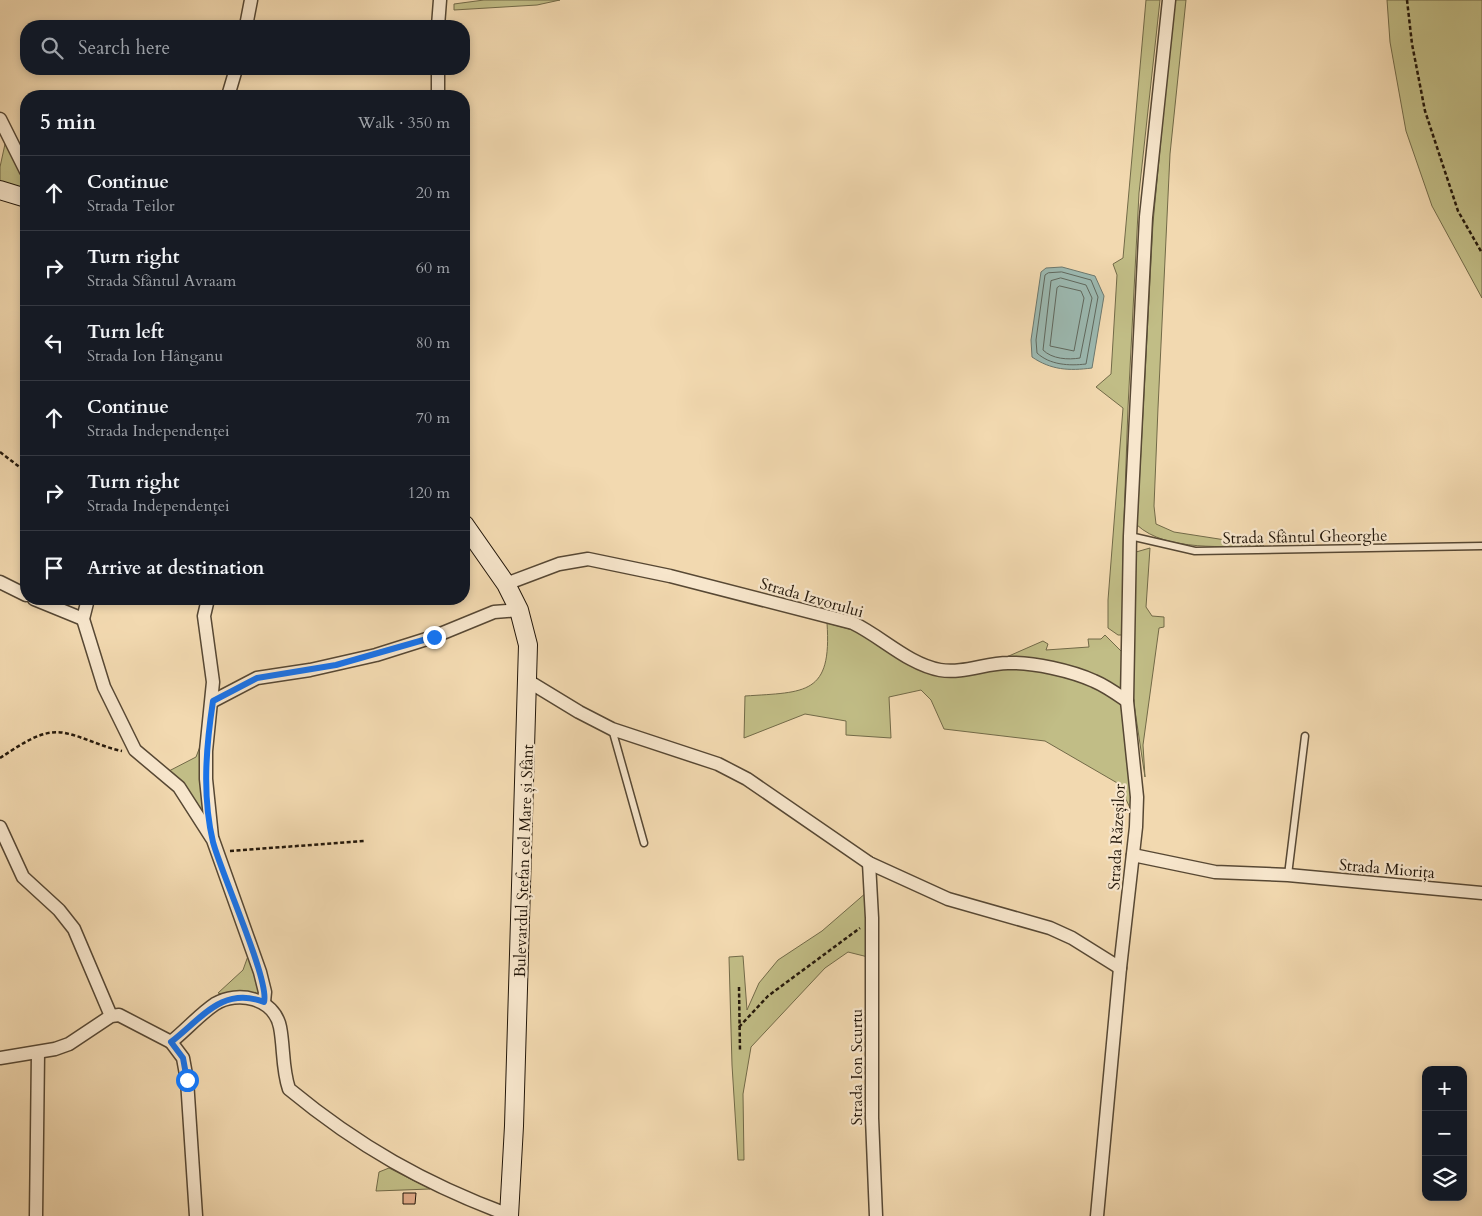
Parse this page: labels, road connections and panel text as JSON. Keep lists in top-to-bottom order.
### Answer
{
  "streets": {
    "street": [
      "Strada Izvorului",
      "Strada Răzeșilor",
      "Bulevardul Ștefan cel Mare și Sfânt",
      "Strada Miorița",
      "Strada Ion Scurtu"
    ],
    "lane": ["Strada Sfântul Gheorghe"]
  },
  "crossings": [
    ["Strada Sfântul Gheorghe", "Strada Răzeșilor"],
    ["Strada Izvorului", "Strada Răzeșilor"],
    ["Strada Izvorului", "Bulevardul Ștefan cel Mare și Sfânt"],
    ["Strada Răzeșilor", "Strada Miorița"]
  ],
  "page": {
    "search": "Search here",
    "heading": ["5 min", "Walk · 350 m"],
    "list": [
      ["Continue", "Strada Teilor", "20 m"],
      ["Turn right", "Strada Sfântul Avraam", "60 m"],
      ["Turn left", "Strada Ion Hânganu", "80 m"],
      ["Continue", "Strada Independenței", "70 m"],
      ["Turn right", "Strada Independenței", "120 m"],
      "Arrive at destination"
    ],
    "map_buttons": ["+", "−"]
  }
}
